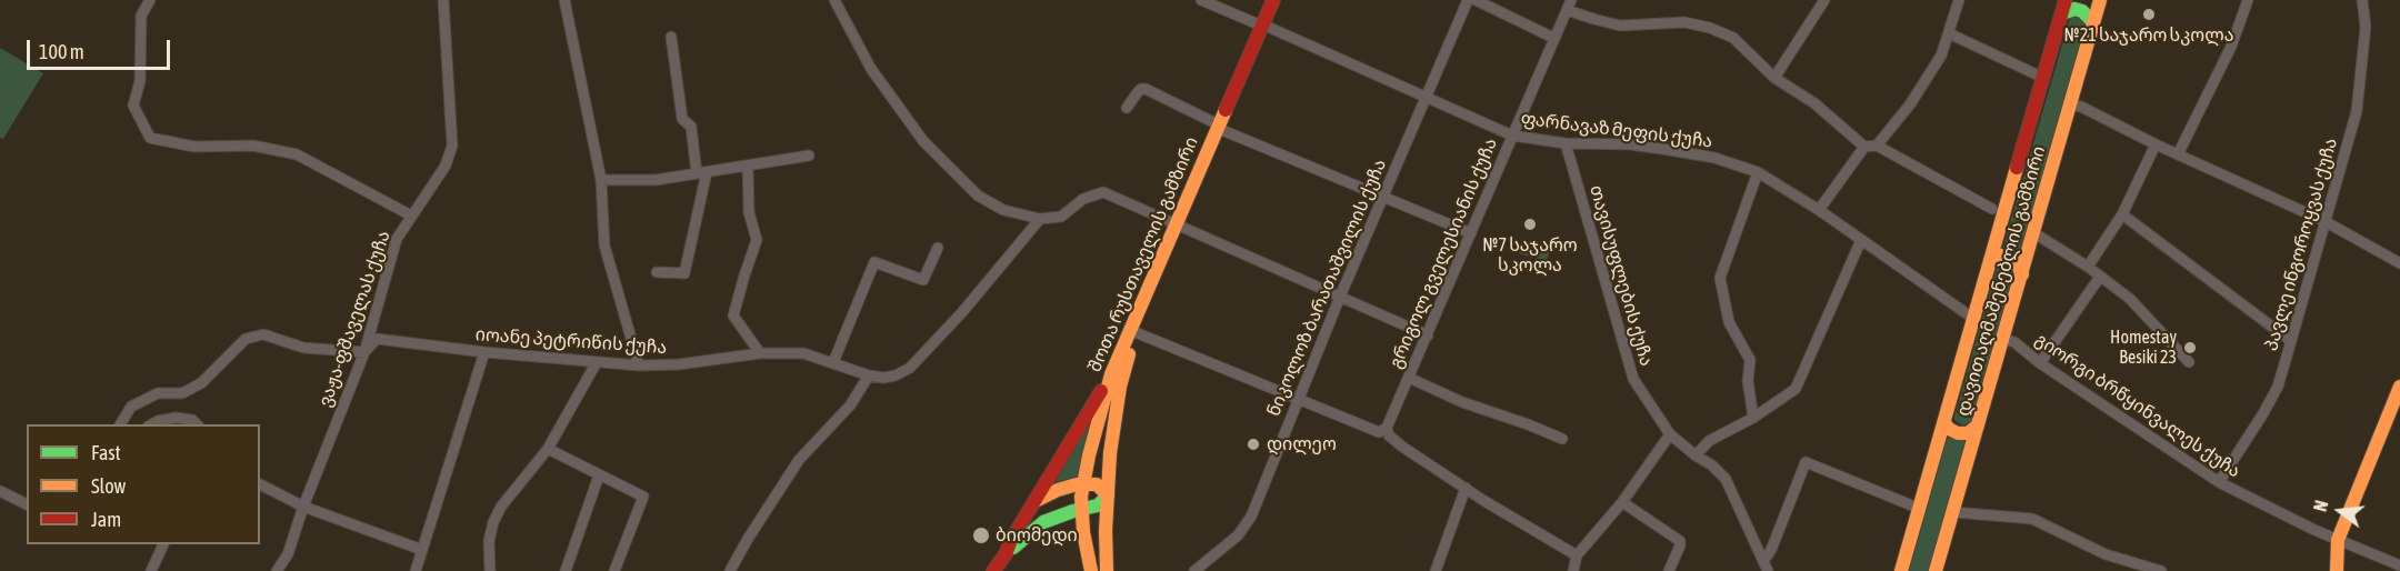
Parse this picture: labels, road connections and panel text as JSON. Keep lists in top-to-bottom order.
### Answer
{
  "streets": {
    "main road": ["შოთა რუსთაველის გამზირი", "დავით აღმაშენებლის გამზირი"],
    "street": [
      "ფარნავაზ მეფის ქუჩა",
      "პავლე ინგოროყვას ქუჩა",
      "გრიგოლ გველესიანის ქუჩა",
      "თავისუფლების ქუჩა",
      "ნიკოლოზ ბარათაშვილის ქუჩა",
      "ვაჟა-ფშაველას ქუჩა",
      "იოანე პეტრიწის ქუჩა",
      "გიორგი ბრწყინვალეს ქუჩა"
    ]
  },
  "crossings": [
    ["ფარნავაზ მეფის ქუჩა", "გრიგოლ გველესიანის ქუჩა"],
    ["ფარნავაზ მეფის ქუჩა", "შოთა რუსთაველის გამზირი"],
    ["ფარნავაზ მეფის ქუჩა", "თავისუფლების ქუჩა"],
    ["ფარნავაზ მეფის ქუჩა", "დავით აღმაშენებლის გამზირი"],
    ["ფარნავაზ მეფის ქუჩა", "ნიკოლოზ ბარათაშვილის ქუჩა"],
    ["პავლე ინგოროყვას ქუჩა", "გიორგი ბრწყინვალეს ქუჩა"],
    ["დავით აღმაშენებლის გამზირი", "გიორგი ბრწყინვალეს ქუჩა"]
  ],
  "places": [
    "№21 საჯარო სკოლა",
    "№7 საჯარო სკოლა",
    "Homestay Besiki 23",
    "დილეო",
    "ბიომედი"
  ],
  "legend": ["Fast", "Slow", "Jam"],
  "scale_bar": "100 m",
  "north": "left"
}
